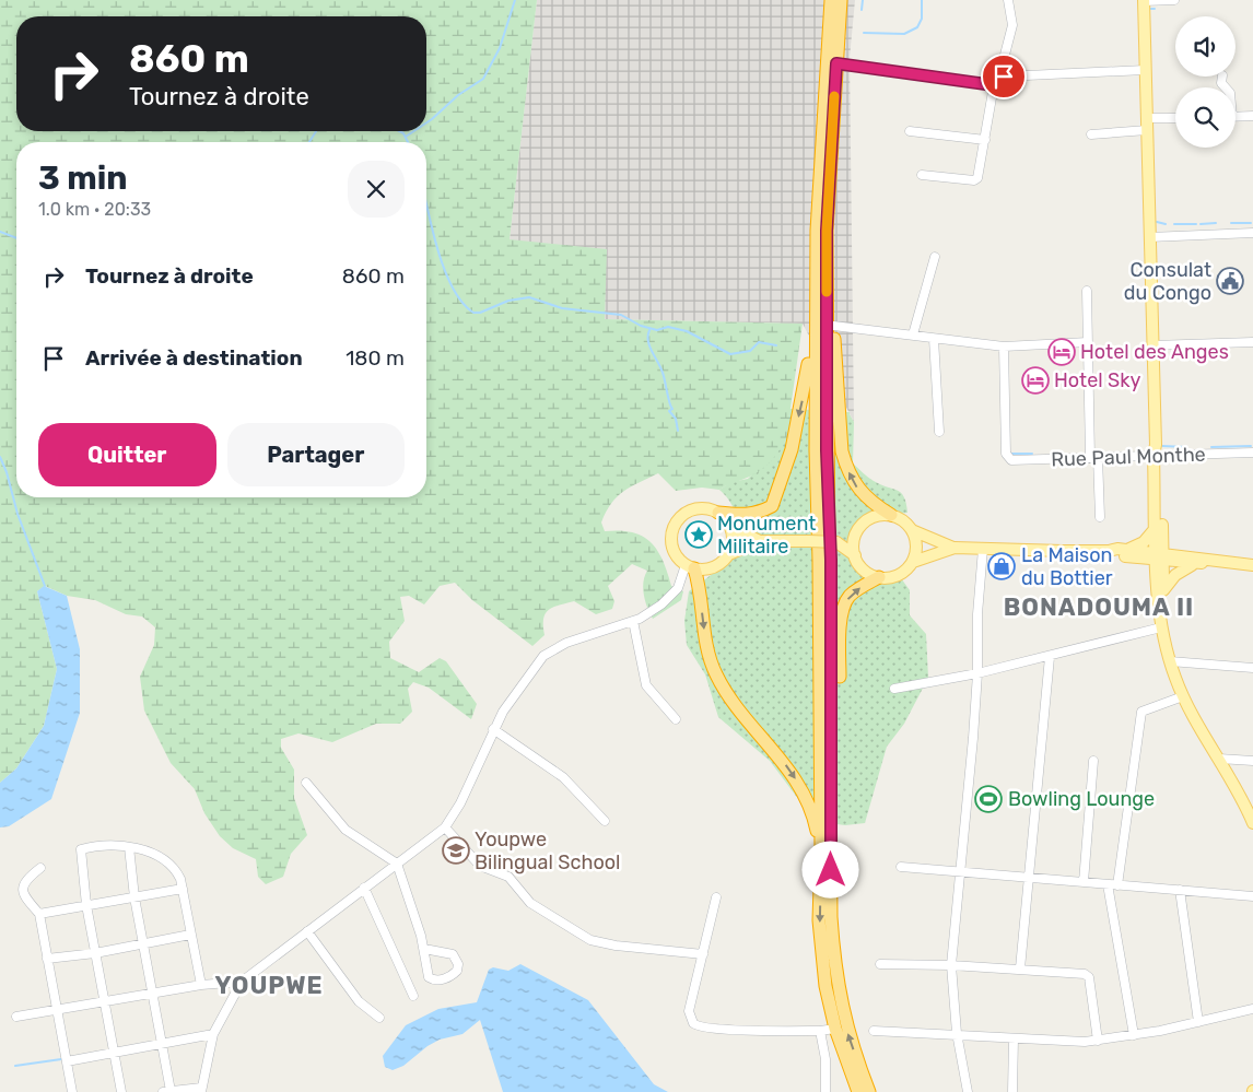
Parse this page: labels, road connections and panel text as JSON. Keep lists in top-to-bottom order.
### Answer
{
  "streets": {
    "street": ["Rue Paul Monthe"]
  },
  "districts": ["BONADOUMA II", "YOUPWE"],
  "places": {
    "public building": ["Consulat du Congo"],
    "hotel": ["Hotel des Anges", "Hotel Sky"],
    "place": ["Monument Militaire"],
    "shop": ["La Maison du Bottier"],
    "sports": ["Bowling Lounge"],
    "school or university": ["Youpwe Bilingual School"]
  },
  "page": {
    "turn": ["860 m", "Tournez à droite"],
    "heading": ["3 min", "1.0 km · 20:33"],
    "list": [
      {
        "name": "Tournez à droite",
        "value": "860 m"
      },
      {
        "name": "Arrivée à destination",
        "value": "180 m"
      }
    ],
    "buttons": ["Quitter", "Partager"]
  }
}
